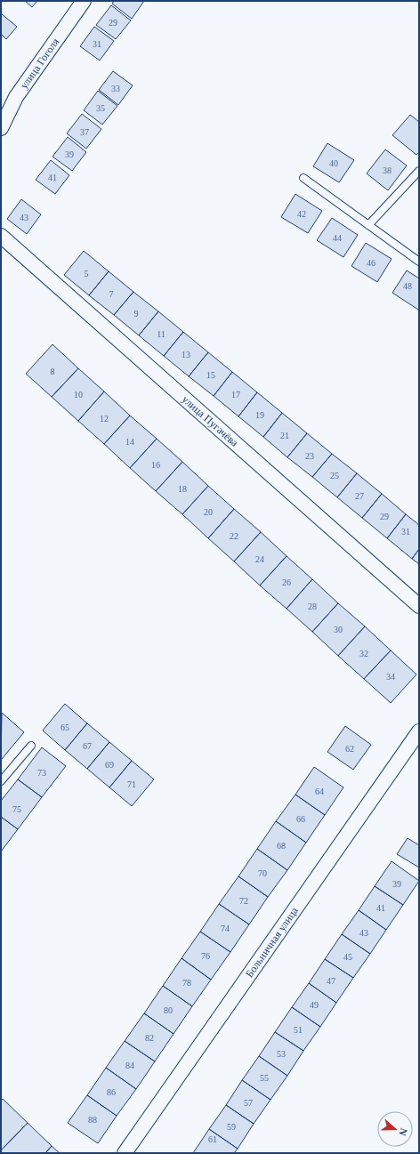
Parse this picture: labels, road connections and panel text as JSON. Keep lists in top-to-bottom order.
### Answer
{
  "streets": {
    "street": ["улица Гоголя", "улица Пугачёва", "Больничная улица"]
  },
  "house_numbers": [
    "29",
    "31",
    "33",
    "35",
    "37",
    "39",
    "40",
    "38",
    "41",
    "42",
    "43",
    "44",
    "46",
    "5",
    "48",
    "7",
    "9",
    "11",
    "13",
    "8",
    "15",
    "10",
    "17",
    "19",
    "12",
    "21",
    "14",
    "23",
    "16",
    "25",
    "18",
    "27",
    "20",
    "29",
    "31",
    "22",
    "24",
    "26",
    "28",
    "30",
    "32",
    "34",
    "65",
    "67",
    "62",
    "69",
    "73",
    "71",
    "64",
    "75",
    "66",
    "68",
    "70",
    "39",
    "72",
    "41",
    "74",
    "43",
    "76",
    "45",
    "47",
    "78",
    "49",
    "80",
    "51",
    "82",
    "53",
    "84",
    "55",
    "86",
    "57",
    "88",
    "59",
    "61"
  ],
  "north": "right"
}
